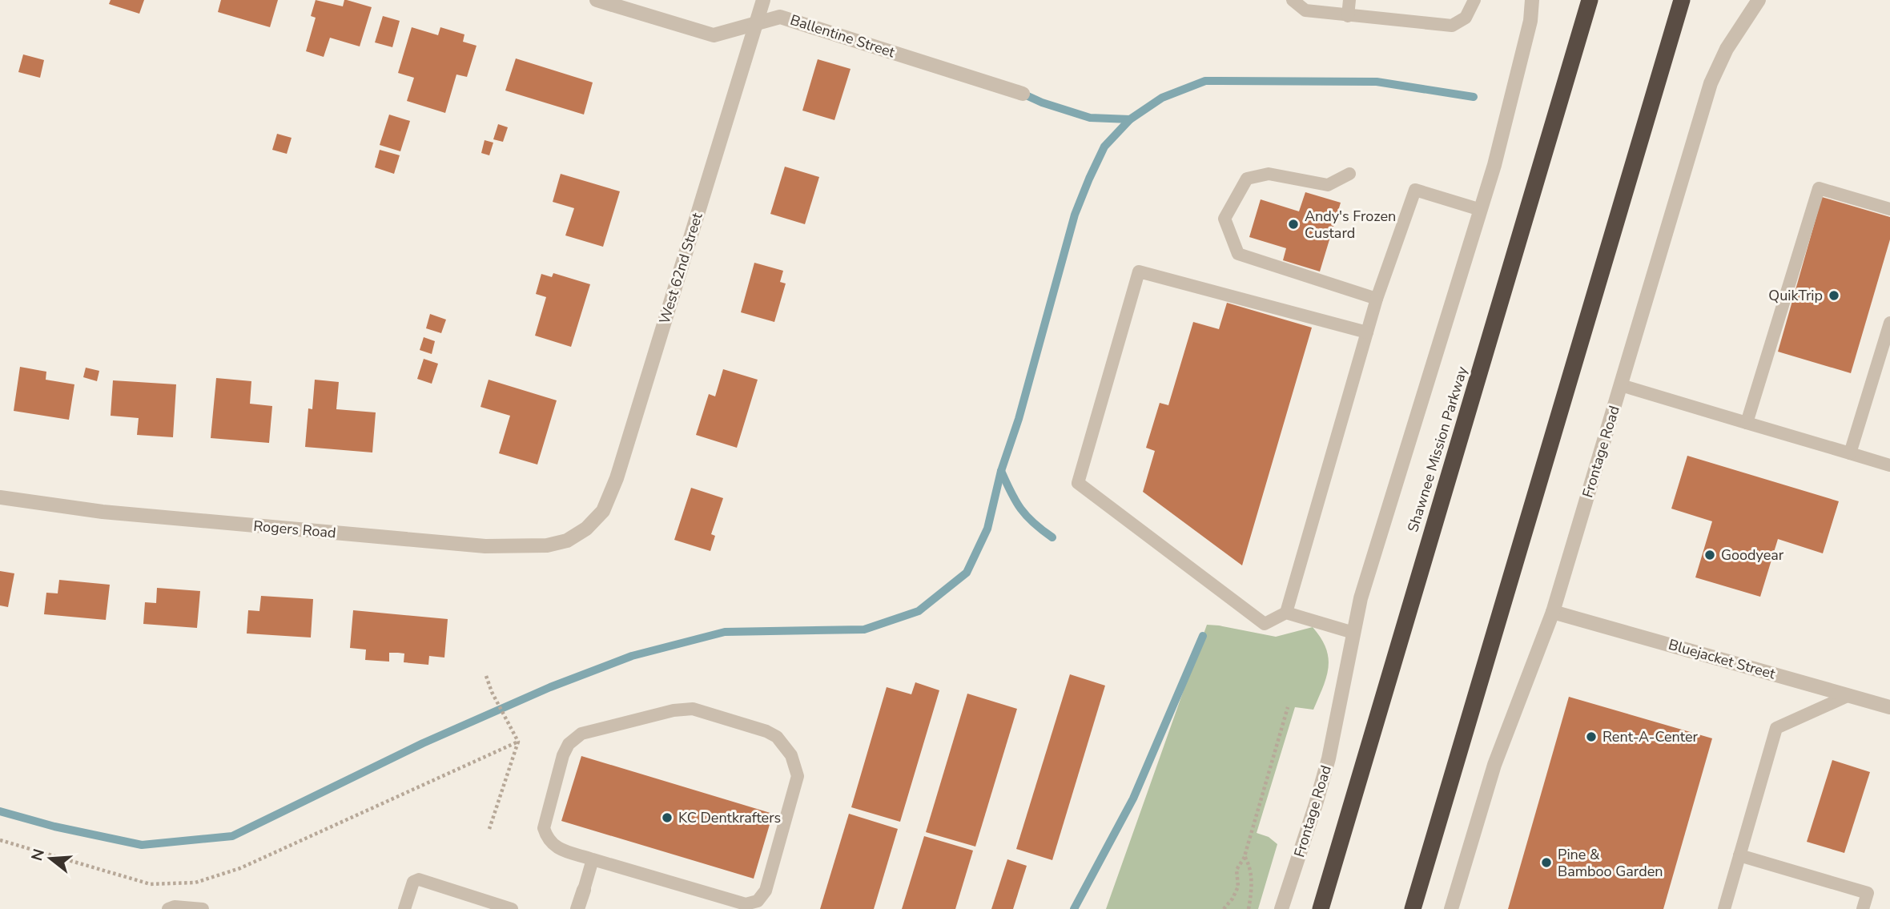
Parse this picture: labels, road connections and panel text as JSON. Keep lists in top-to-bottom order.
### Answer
{
  "streets": {
    "highway": ["Shawnee Mission Parkway"],
    "street": [
      "Ballentine Street",
      "West 62nd Street",
      "Frontage Road",
      "Rogers Road",
      "Bluejacket Street"
    ]
  },
  "crossings": [
    ["Ballentine Street", "West 62nd Street"],
    ["West 62nd Street", "Rogers Road"],
    ["Frontage Road", "Bluejacket Street"]
  ],
  "places": [
    "Andy's Frozen Custard",
    "QuikTrip",
    "Goodyear",
    "Rent-A-Center",
    "KC Dentkrafters",
    "Pine & Bamboo Garden"
  ],
  "north": "left"
}
